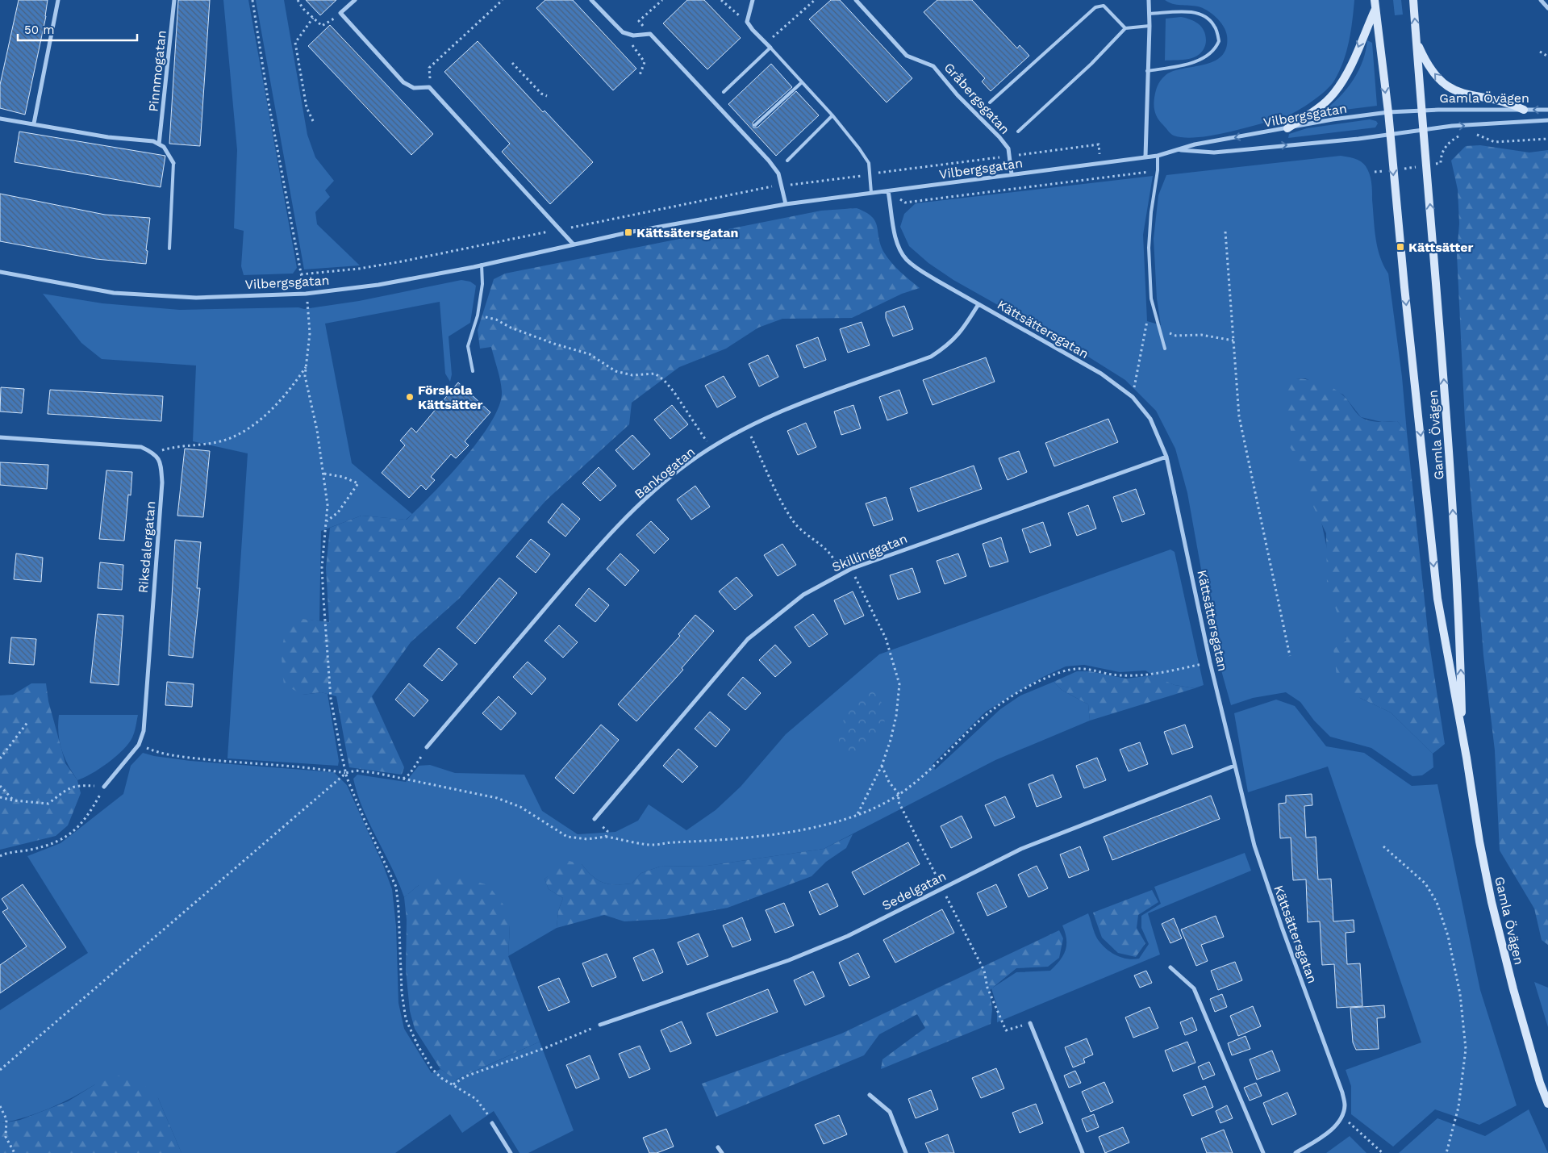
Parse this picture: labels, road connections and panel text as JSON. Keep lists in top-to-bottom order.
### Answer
{
  "streets": {
    "main road": ["Gamla Övägen"],
    "street": [
      "Pinnmogatan",
      "Gråbergsgatan",
      "Vilbergsgatan",
      "Kättsättersgatan",
      "Bankogatan",
      "Riksdalergatan",
      "Skillinggatan",
      "Sedelgatan"
    ]
  },
  "crossings": [
    ["Gamla Övägen", "Vilbergsgatan"],
    ["Gråbergsgatan", "Vilbergsgatan"],
    ["Vilbergsgatan", "Kättsättersgatan"],
    ["Kättsättersgatan", "Bankogatan"],
    ["Kättsättersgatan", "Skillinggatan"],
    ["Kättsättersgatan", "Sedelgatan"]
  ],
  "places": {
    "transit": ["Kättsätersgatan", "Kättsätter"],
    "other": ["Förskola Kättsätter"]
  },
  "scale_bar": "50 m"
}
